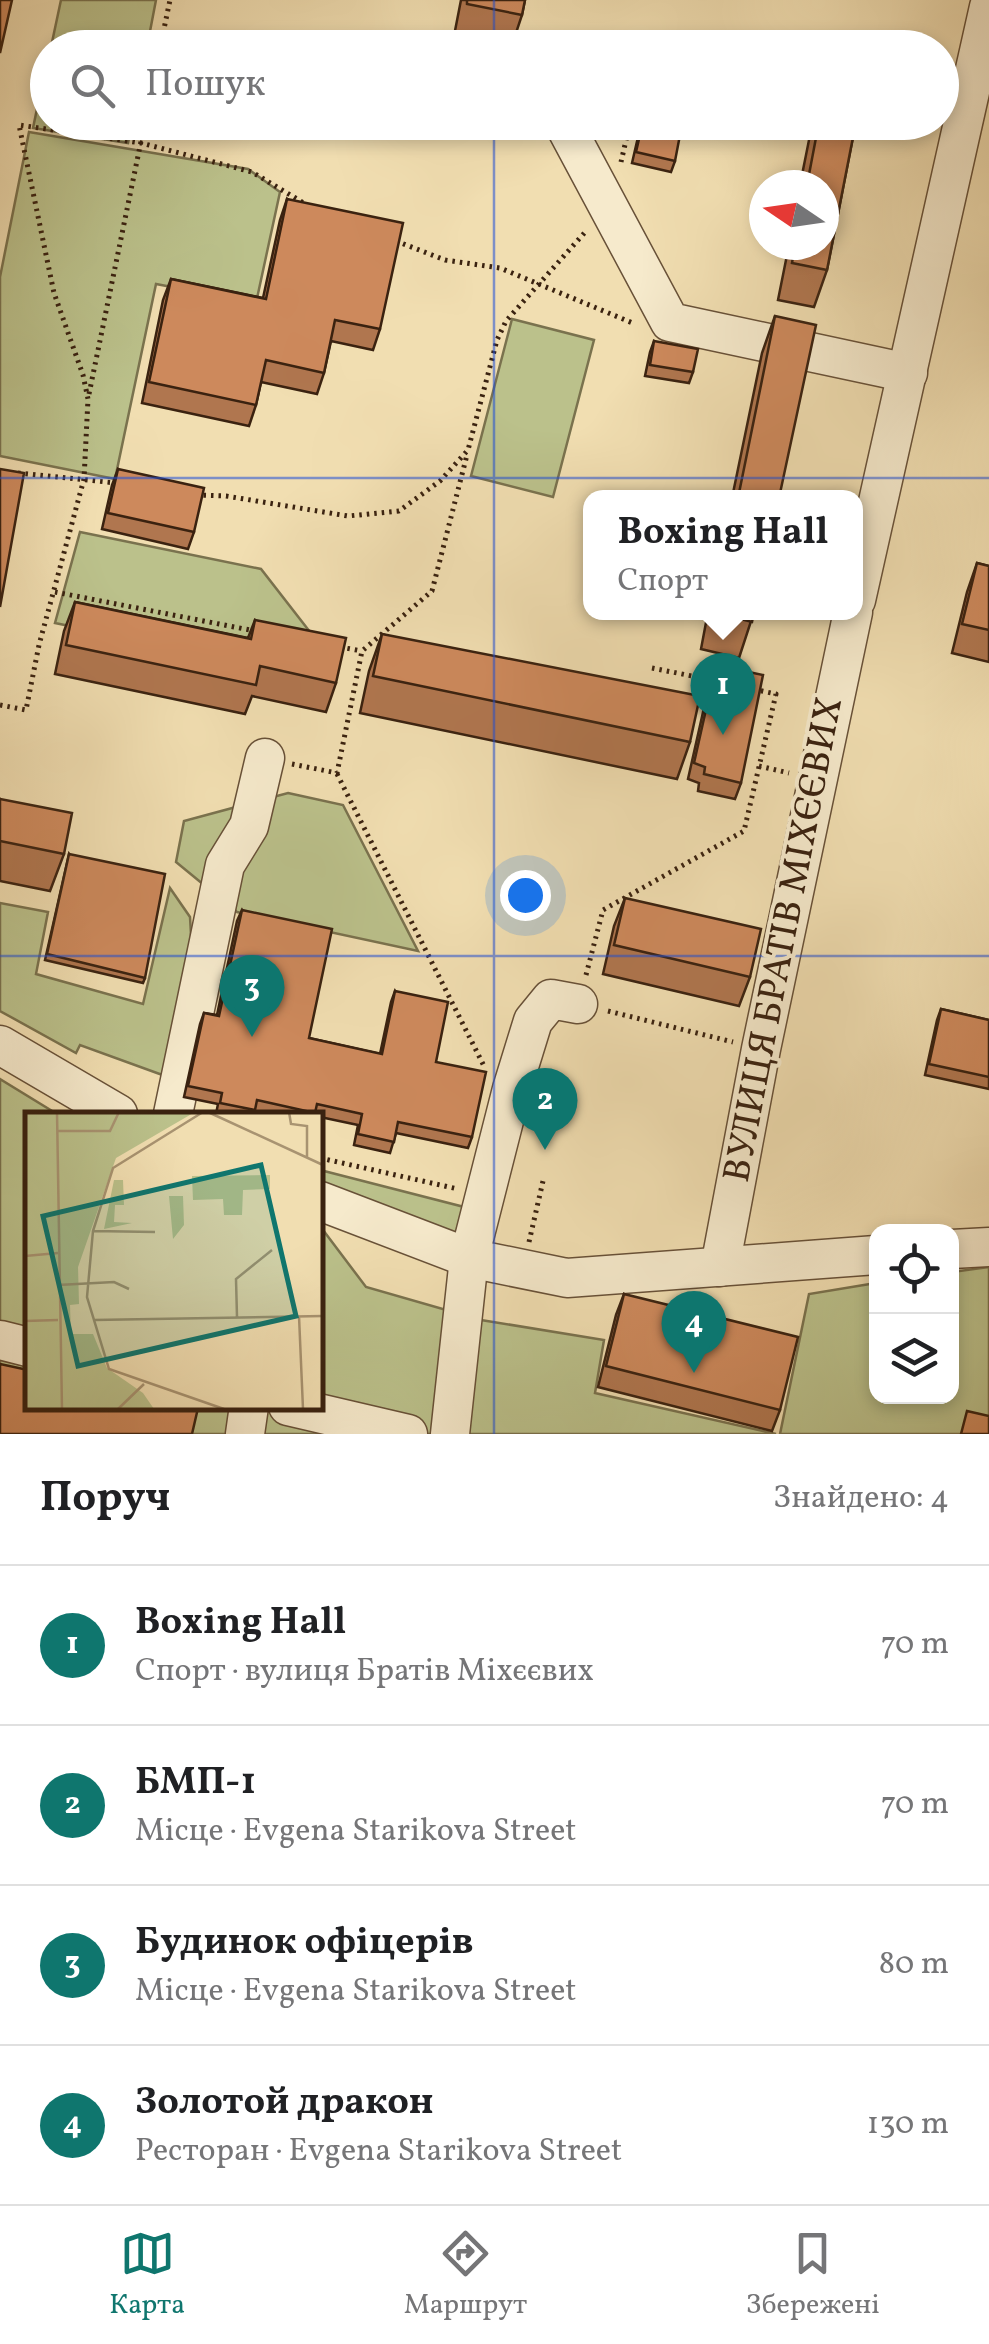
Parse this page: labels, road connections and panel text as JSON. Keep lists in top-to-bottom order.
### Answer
{
  "streets": {
    "street": ["ВУЛИЦЯ БРАТІВ МІХЄЄВИХ"]
  },
  "north": "left",
  "page": {
    "search": "Пошук",
    "popup": ["Boxing Hall", "Спорт"],
    "pins": [
      "1",
      "3",
      "2",
      "4"
    ],
    "heading": ["Поруч", "Знайдено: 4"],
    "list": [
      {
        "mark": "1",
        "name": "Boxing Hall",
        "note": "Спорт · вулиця Братів Міхєєвих",
        "value": "70 m"
      },
      {
        "mark": "2",
        "name": "БМП-1",
        "note": "Місце · Evgena Starikova Street",
        "value": "70 m"
      },
      {
        "mark": "3",
        "name": "Будинок офіцерів",
        "note": "Місце · Evgena Starikova Street",
        "value": "80 m"
      },
      {
        "mark": "4",
        "name": "Золотой дракон",
        "note": "Ресторан · Evgena Starikova Street",
        "value": "130 m"
      }
    ],
    "nav": ["Карта", "Маршрут", "Збережені"]
  }
}
